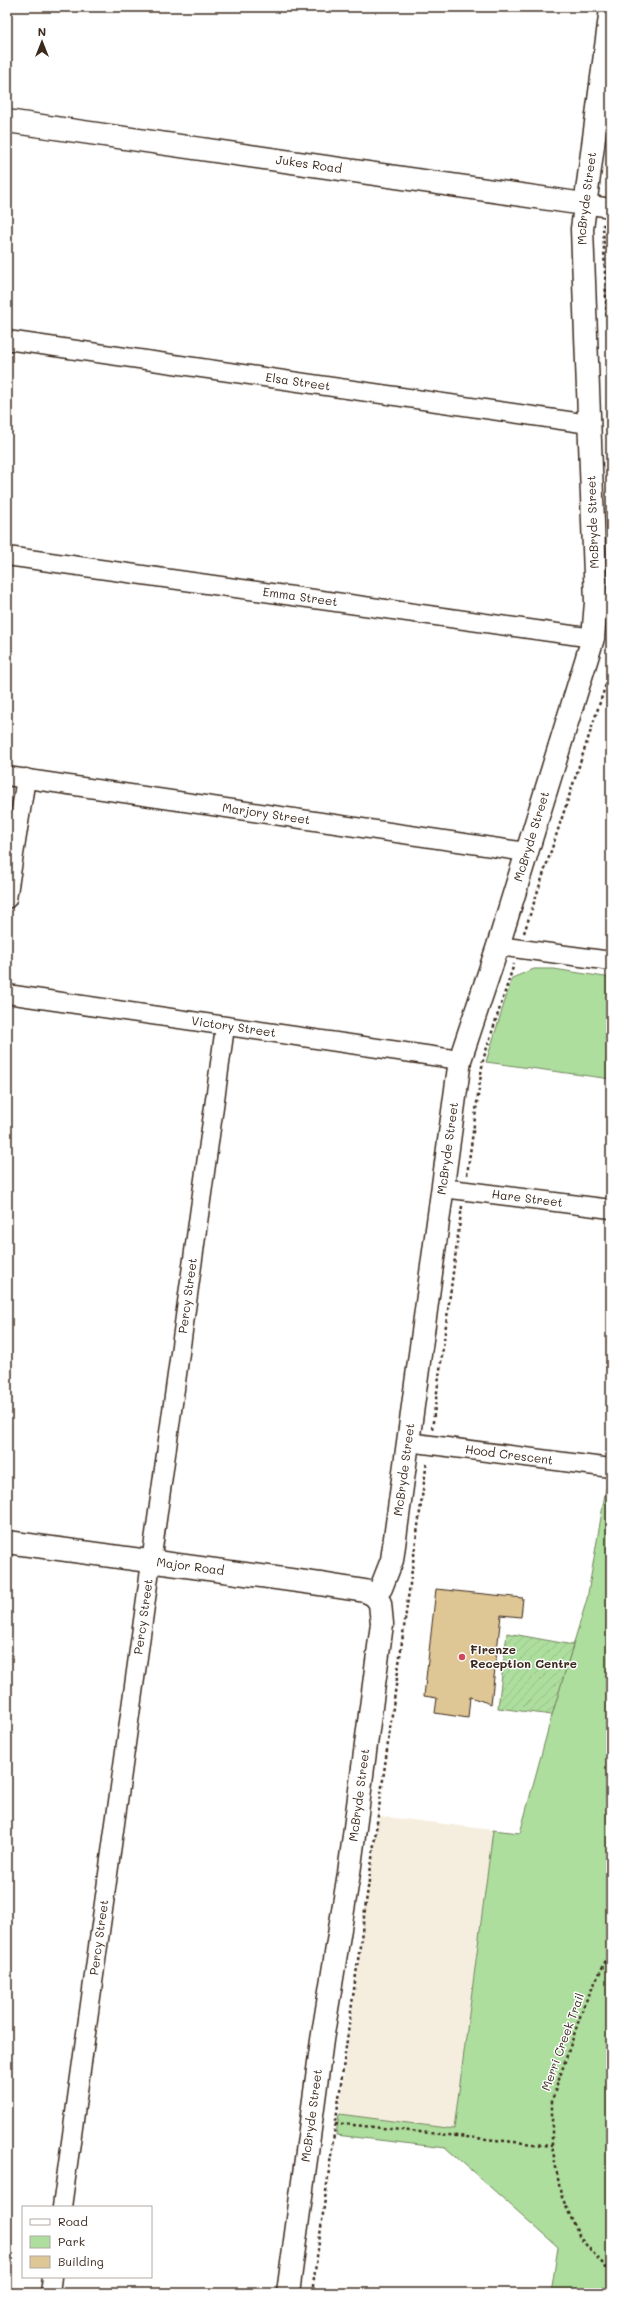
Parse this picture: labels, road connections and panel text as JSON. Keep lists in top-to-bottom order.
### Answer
{
  "streets": {
    "street": [
      "Jukes Road",
      "McBryde Street",
      "Elsa Street",
      "Emma Street",
      "Marjory Street",
      "Victory Street",
      "Hare Street",
      "Percy Street",
      "Hood Crescent",
      "Major Road"
    ],
    "path": ["Merri Creek Trail"]
  },
  "crossings": [
    ["Jukes Road", "McBryde Street"],
    ["McBryde Street", "Elsa Street"],
    ["McBryde Street", "Emma Street"],
    ["McBryde Street", "Marjory Street"],
    ["McBryde Street", "Victory Street"],
    ["McBryde Street", "Hare Street"],
    ["McBryde Street", "Hood Crescent"],
    ["McBryde Street", "Major Road"],
    ["Victory Street", "Percy Street"],
    ["Percy Street", "Major Road"]
  ],
  "places": ["Firenze Reception Centre"],
  "legend": ["Road", "Park", "Building"],
  "north": "top"
}
